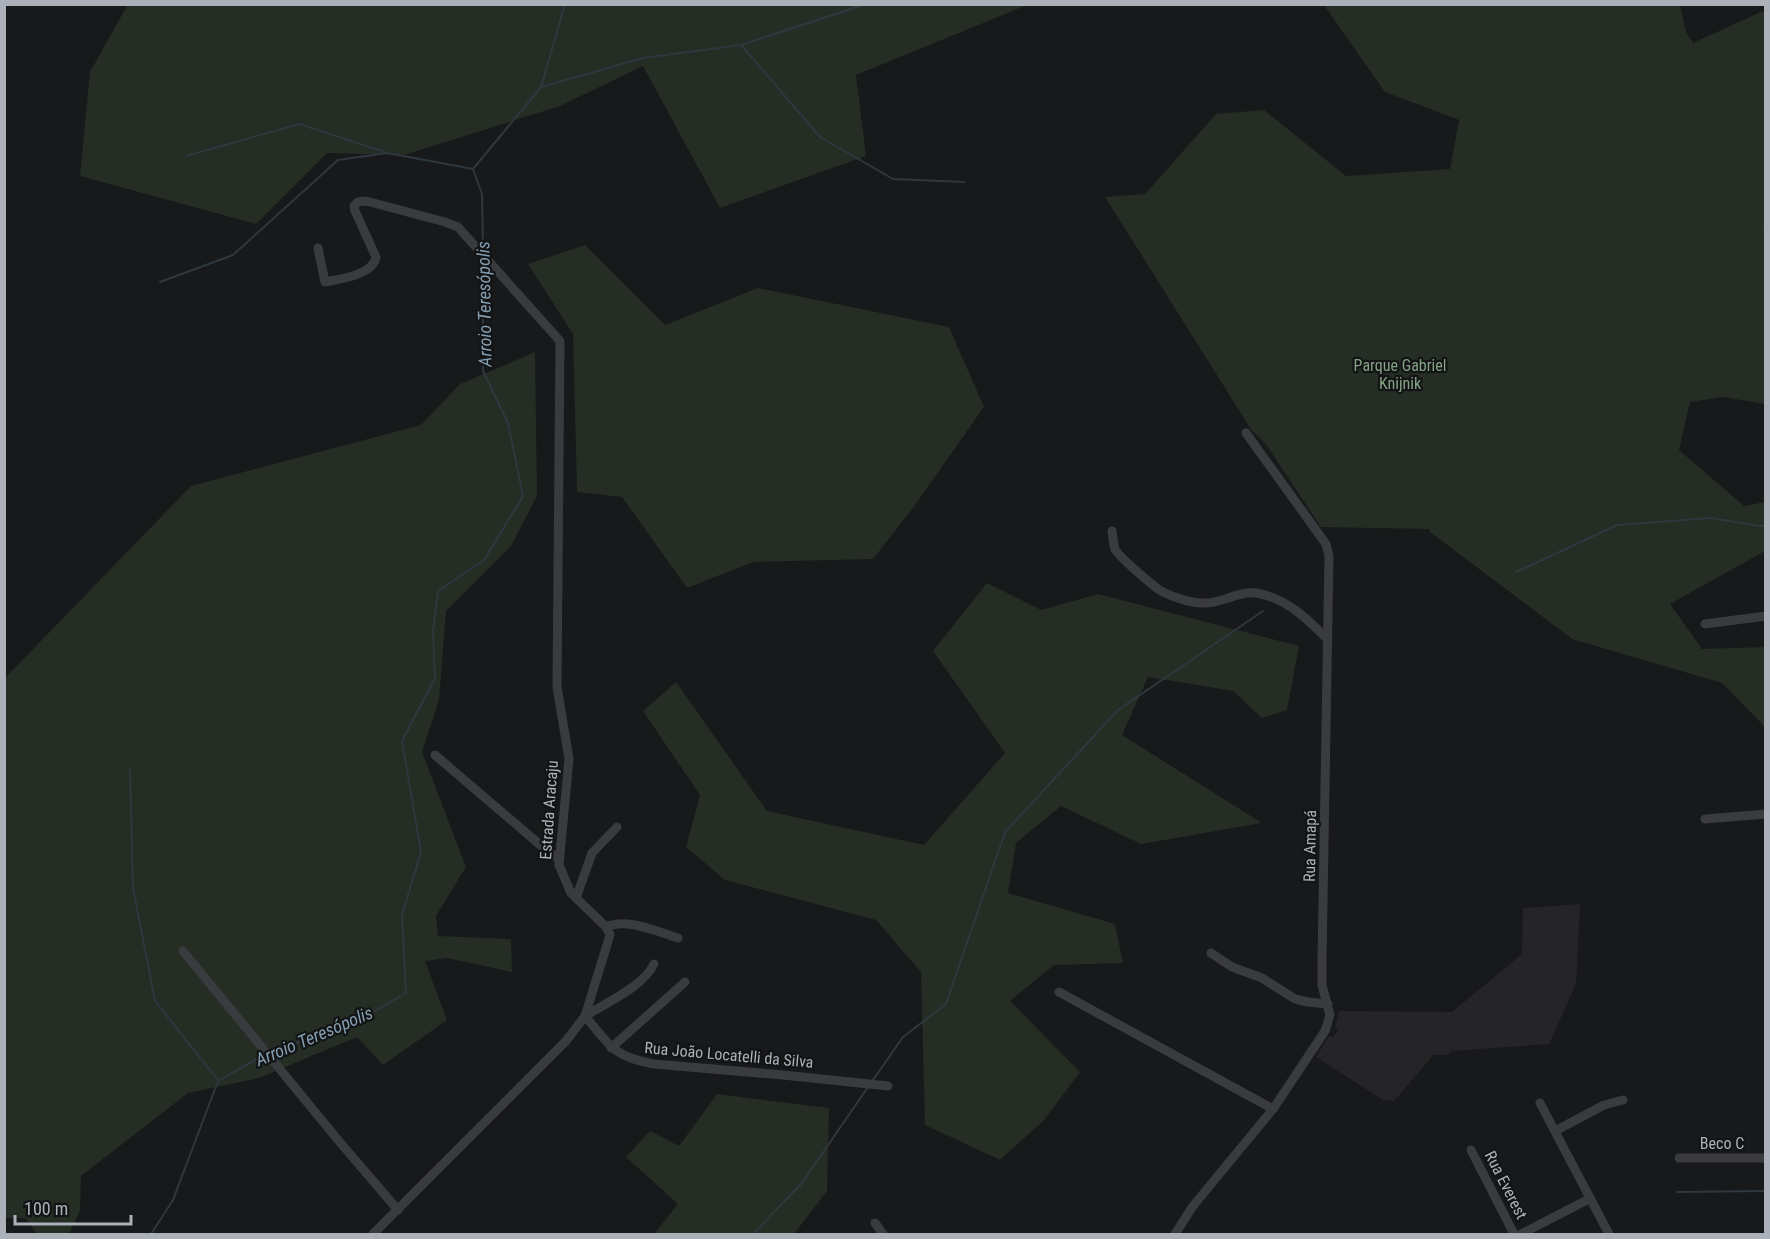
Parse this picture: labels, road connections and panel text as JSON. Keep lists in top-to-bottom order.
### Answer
{
  "streets": {
    "street": [
      "Estrada Aracaju",
      "Rua Amapá",
      "Rua João Locatelli da Silva",
      "Beco C",
      "Rua Everest"
    ]
  },
  "water": ["Arroio Teresópolis"],
  "parks": ["Parque Gabriel Knijnik"],
  "scale_bar": "100 m"
}
